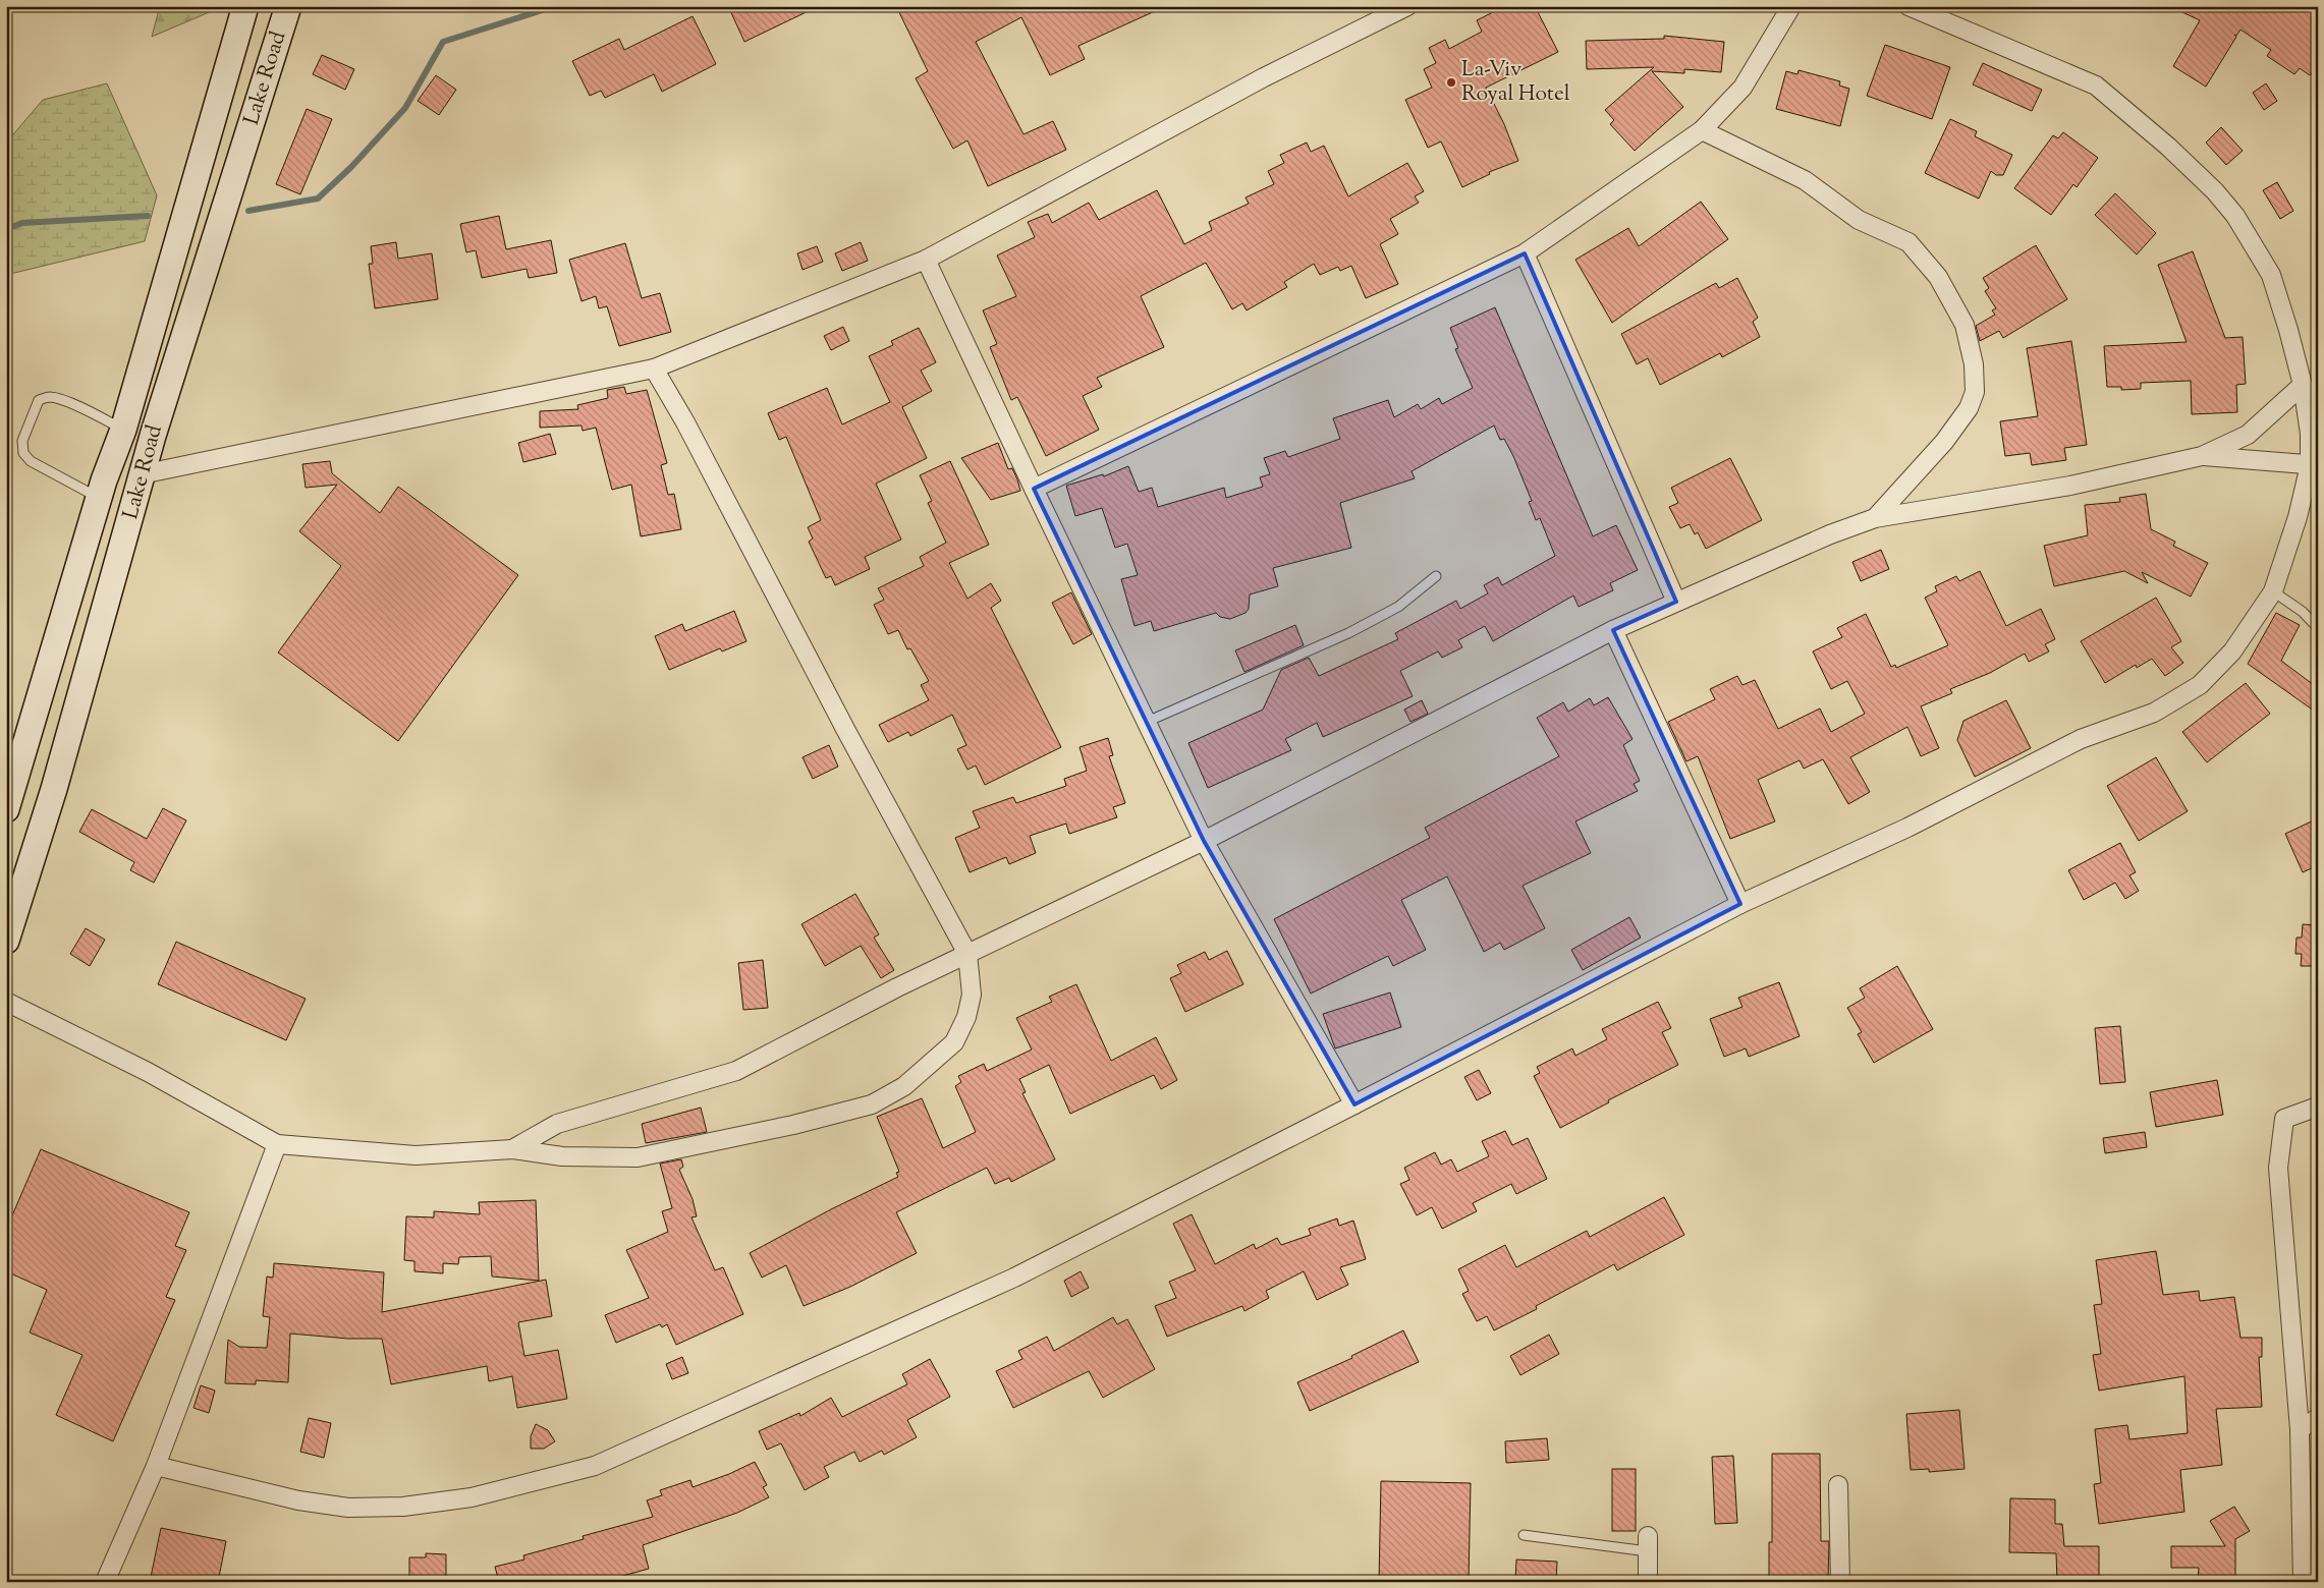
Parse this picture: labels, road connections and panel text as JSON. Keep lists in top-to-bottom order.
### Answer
{
  "streets": {
    "main road": ["Lake Road"]
  },
  "places": ["La-Viv Royal Hotel"]
}
